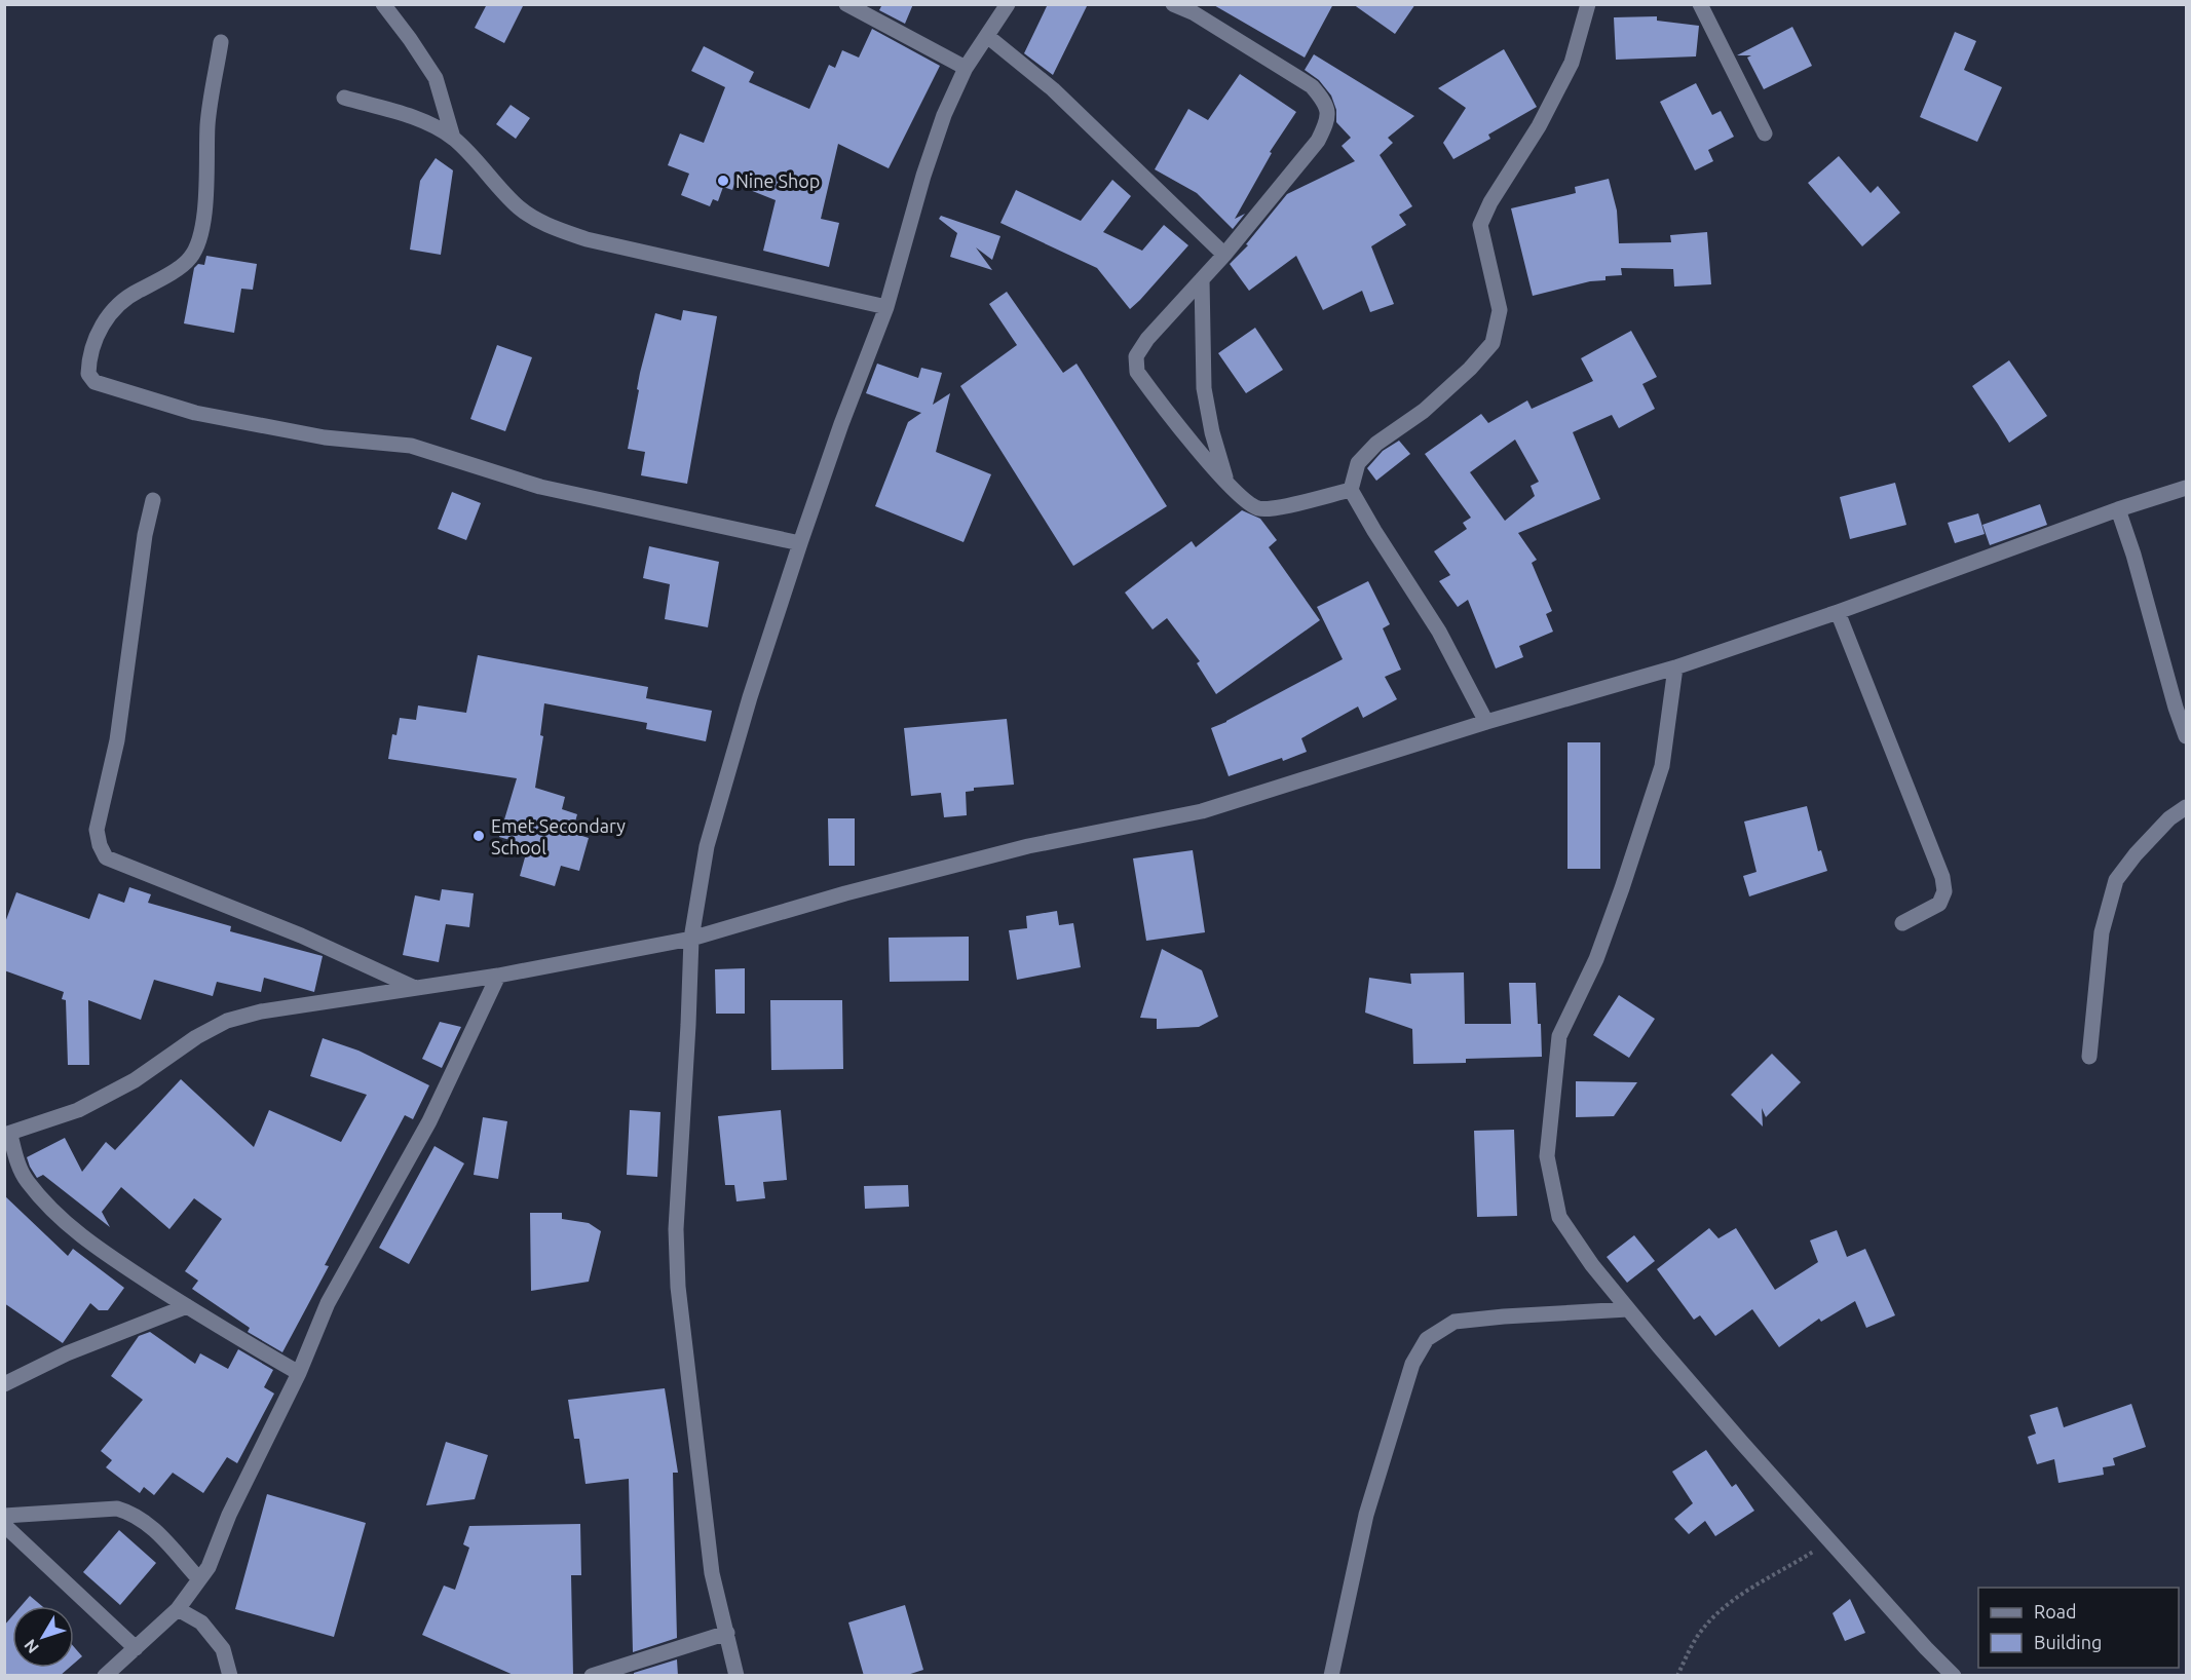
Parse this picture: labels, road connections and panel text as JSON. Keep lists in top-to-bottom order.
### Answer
{
  "places": ["Nine Shop", "Emet Secondary School"],
  "legend": ["Road", "Building"],
  "north": "bottom left"
}
